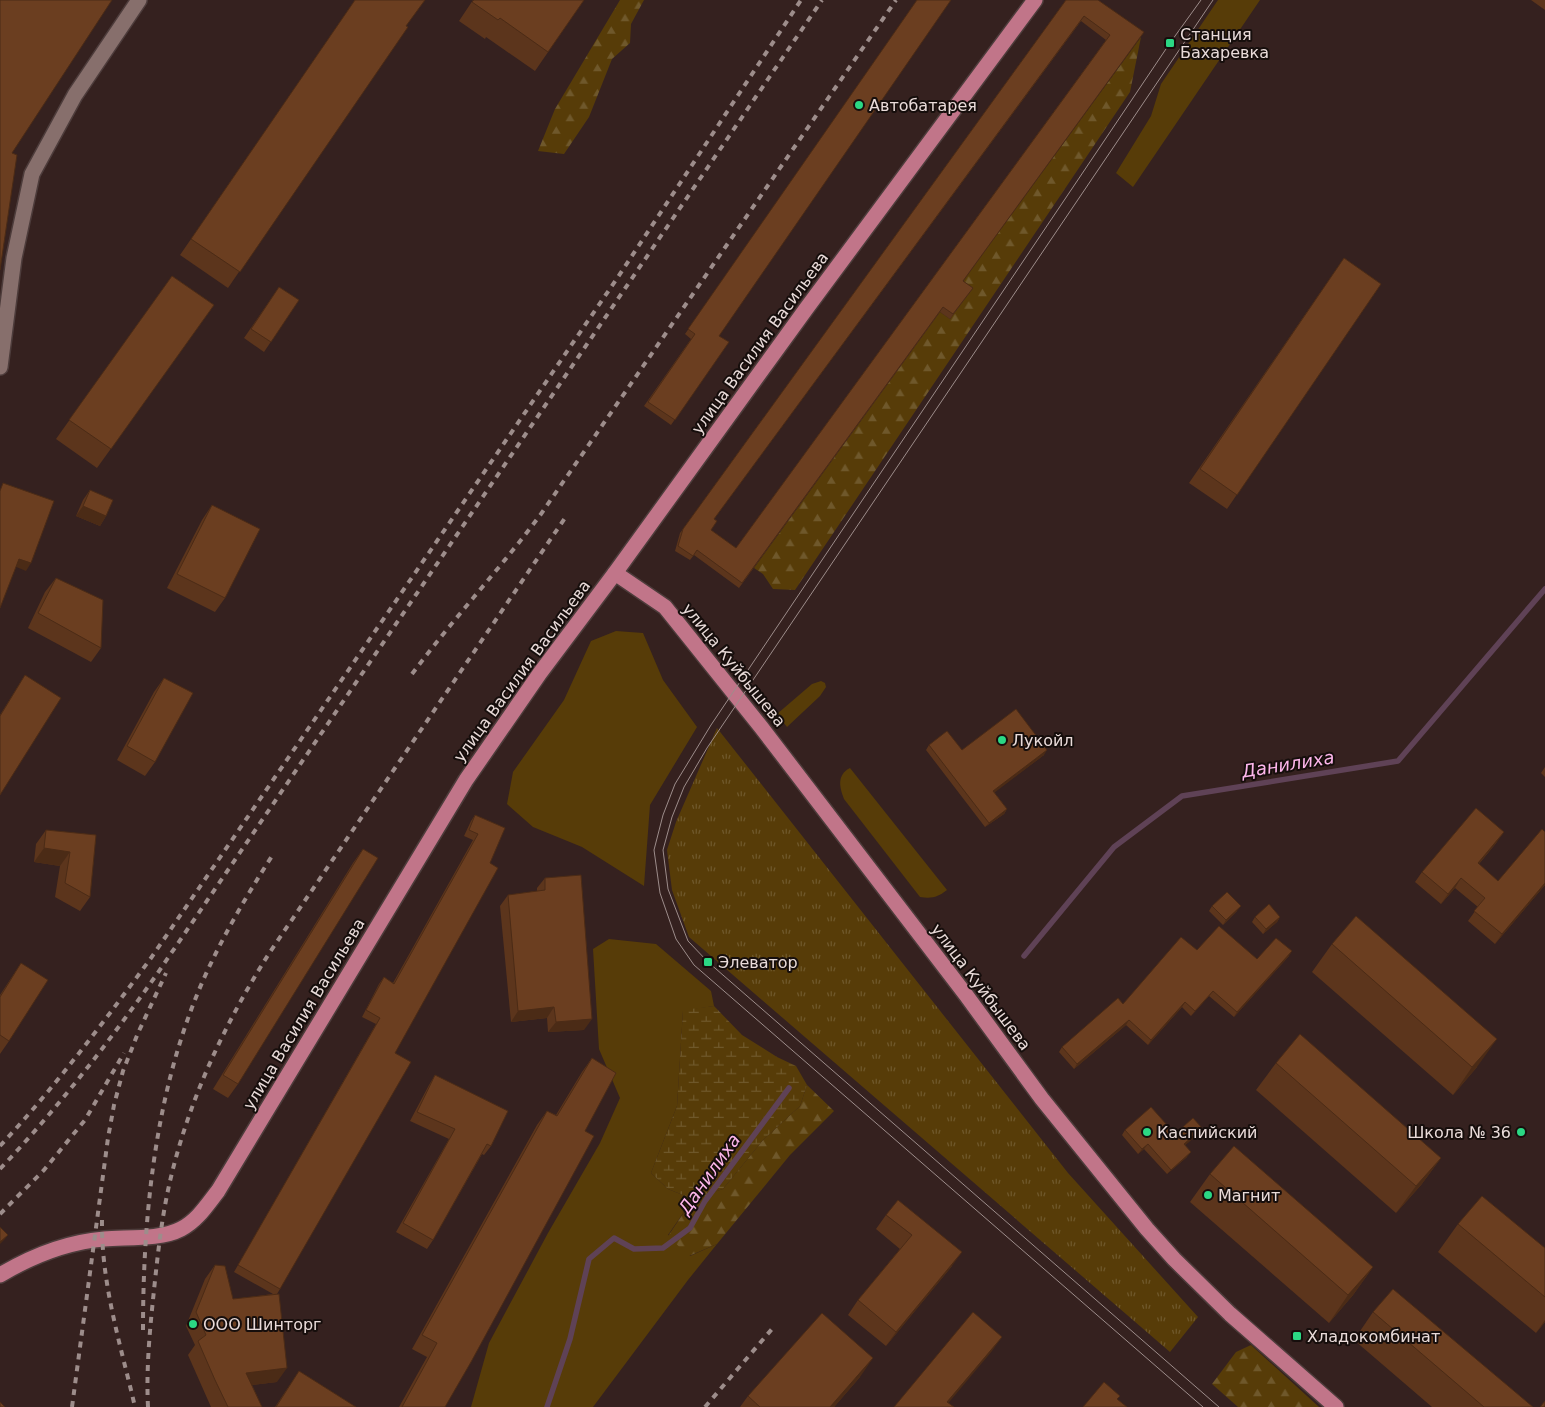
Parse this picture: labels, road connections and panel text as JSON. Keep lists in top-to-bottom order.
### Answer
{
  "streets": {
    "main road": ["улица Василия Васильева", "улица Куйбышева"]
  },
  "crossings": [
    ["улица Василия Васильева", "улица Куйбышева"]
  ],
  "water": ["Данилиха"],
  "places": {
    "transit": ["Станция Бахаревка", "Элеватор", "Хладокомбинат"],
    "other": [
      "Автобатарея",
      "Лукойл",
      "Каспийский",
      "Школа № 36",
      "Магнит",
      "ООО Шинторг"
    ]
  }
}
